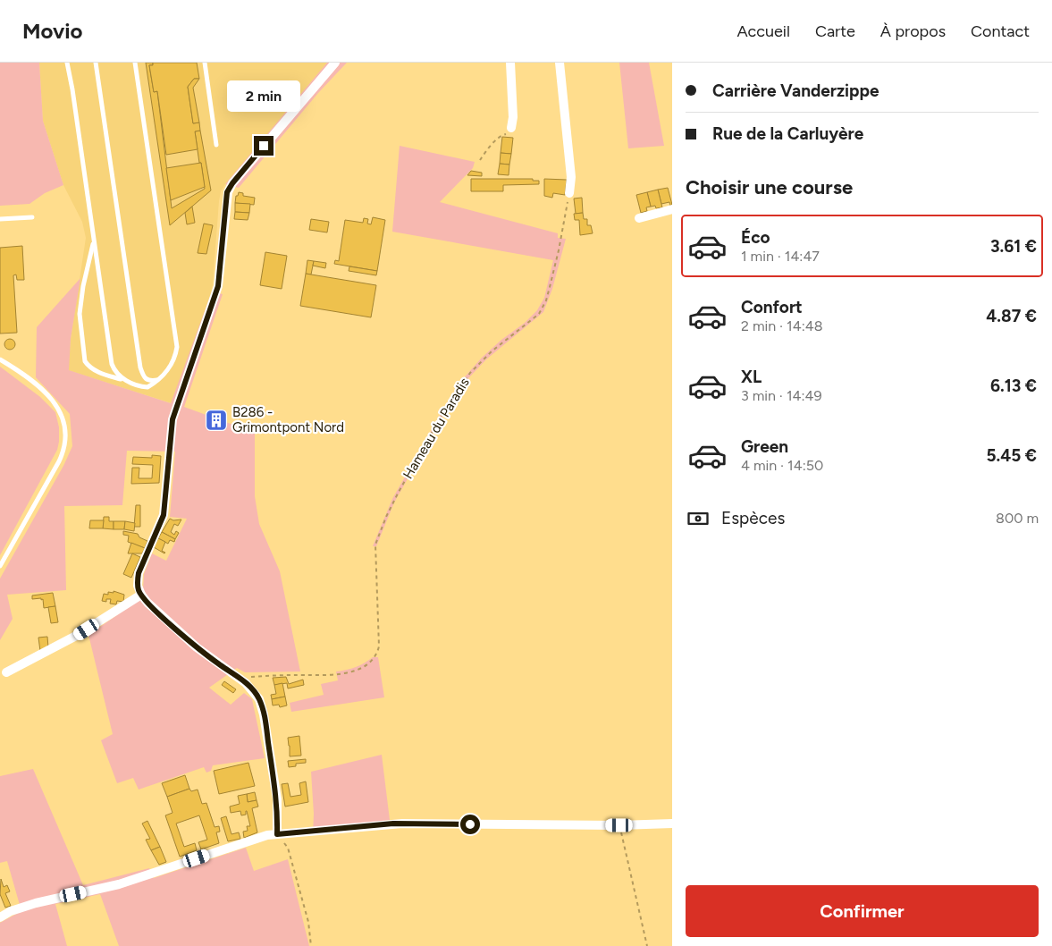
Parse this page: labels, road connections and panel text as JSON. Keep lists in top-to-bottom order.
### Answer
{
  "streets": {
    "path": ["Hameau du Paradis"]
  },
  "places": {
    "building": ["B286 - Grimontpont Nord"]
  },
  "page": {
    "header": "Movio",
    "nav": [
      "Accueil",
      "Carte",
      "À propos",
      "Contact"
    ],
    "banner": ["Carrière Vanderzippe", "Rue de la Carluyère"],
    "bubble": "2 min",
    "heading": "Choisir une course",
    "list": [
      {
        "name": "Éco",
        "note": "1 min · 14:47",
        "value": "3.61 €"
      },
      {
        "name": "Confort",
        "note": "2 min · 14:48",
        "value": "4.87 €"
      },
      {
        "name": "XL",
        "note": "3 min · 14:49",
        "value": "6.13 €"
      },
      {
        "name": "Green",
        "note": "4 min · 14:50",
        "value": "5.45 €"
      }
    ],
    "pay": ["Espèces", "800 m"],
    "buttons": "Confirmer"
  }
}
